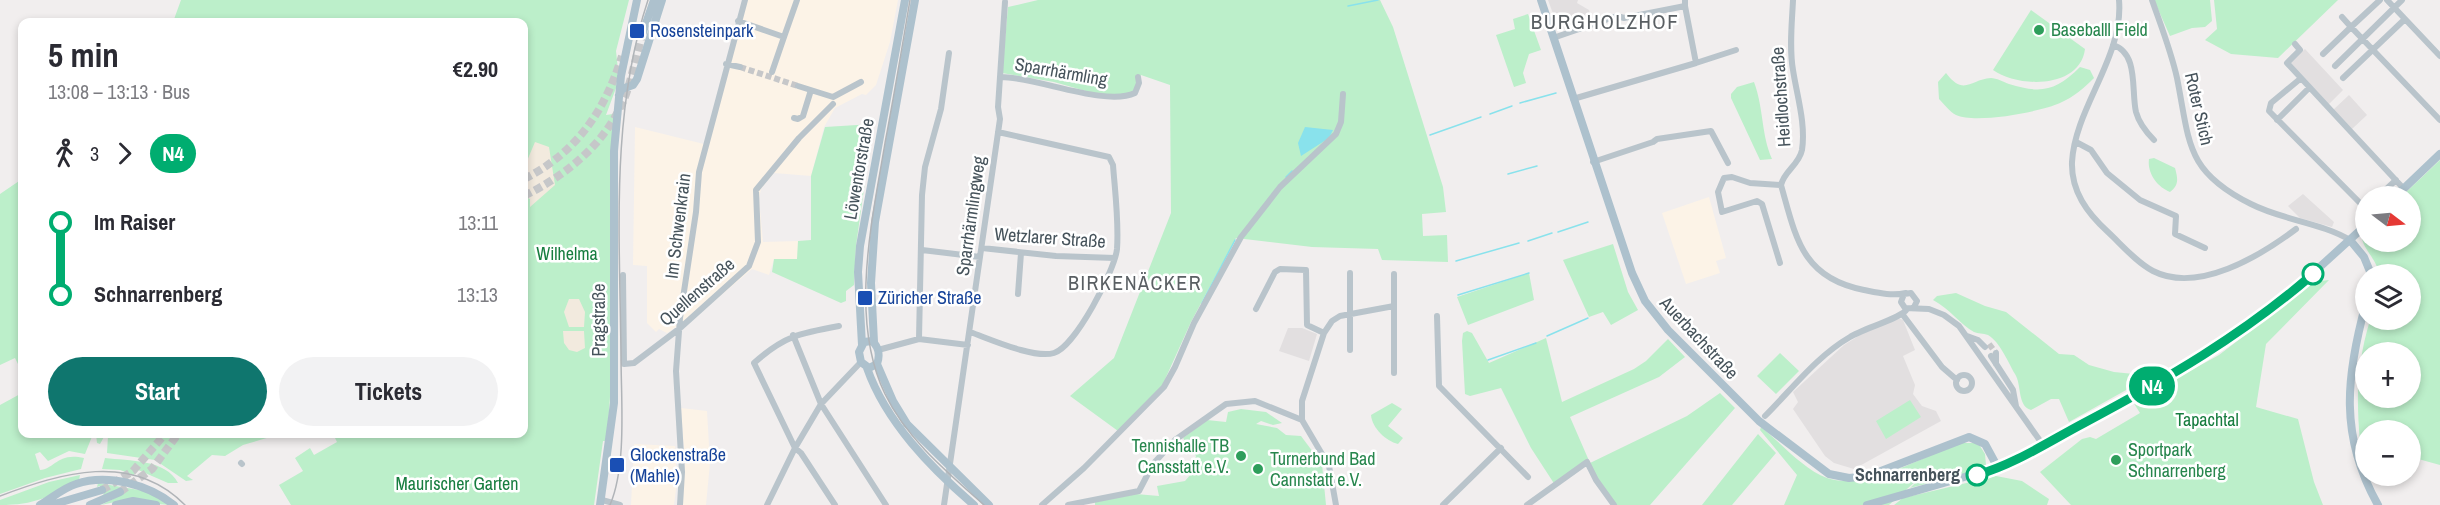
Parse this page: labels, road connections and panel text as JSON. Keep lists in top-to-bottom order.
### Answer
{
  "streets": {
    "main road": ["Löwentorstraße", "Pragstraße", "Auerbachstraße"],
    "street": [
      "Sparrhärmling",
      "Heidlochstraße",
      "Roter Stich",
      "Sparrhärmlingweg",
      "Im Schwenkrain",
      "Wetzlarer Straße",
      "Quellenstraße"
    ]
  },
  "crossings": [
    ["Sparrhärmling", "Sparrhärmlingweg"],
    ["Löwentorstraße", "Sparrhärmlingweg"],
    ["Sparrhärmlingweg", "Wetzlarer Straße"],
    ["Im Schwenkrain", "Quellenstraße"]
  ],
  "districts": ["BURGHOLZHOF", "BIRKENÄCKER"],
  "parks": ["Wilhelma", "Tapachtal", "Maurischer Garten"],
  "places": {
    "other": [
      "Baseballl Field",
      "Tennishalle TB Cansstatt e.V.",
      "Sportpark Schnarrenberg",
      "Turnerbund Bad Cannstatt e.V.",
      "Schnarrenberg"
    ],
    "transit": ["Rosensteinpark", "Züricher Straße", "Glockenstraße (Mahle)"]
  },
  "lines": ["bus line N4"],
  "north": "right",
  "page": {
    "on_map": "N4",
    "heading": ["5 min", "13:08 – 13:13 · Bus", "€2.90"],
    "legs": ["3", "N4"],
    "map_buttons": ["+", "−"],
    "list": [
      {
        "name": "Im Raiser",
        "value": "13:11"
      },
      {
        "name": "Schnarrenberg",
        "value": "13:13"
      }
    ],
    "buttons": ["Start", "Tickets"]
  }
}
